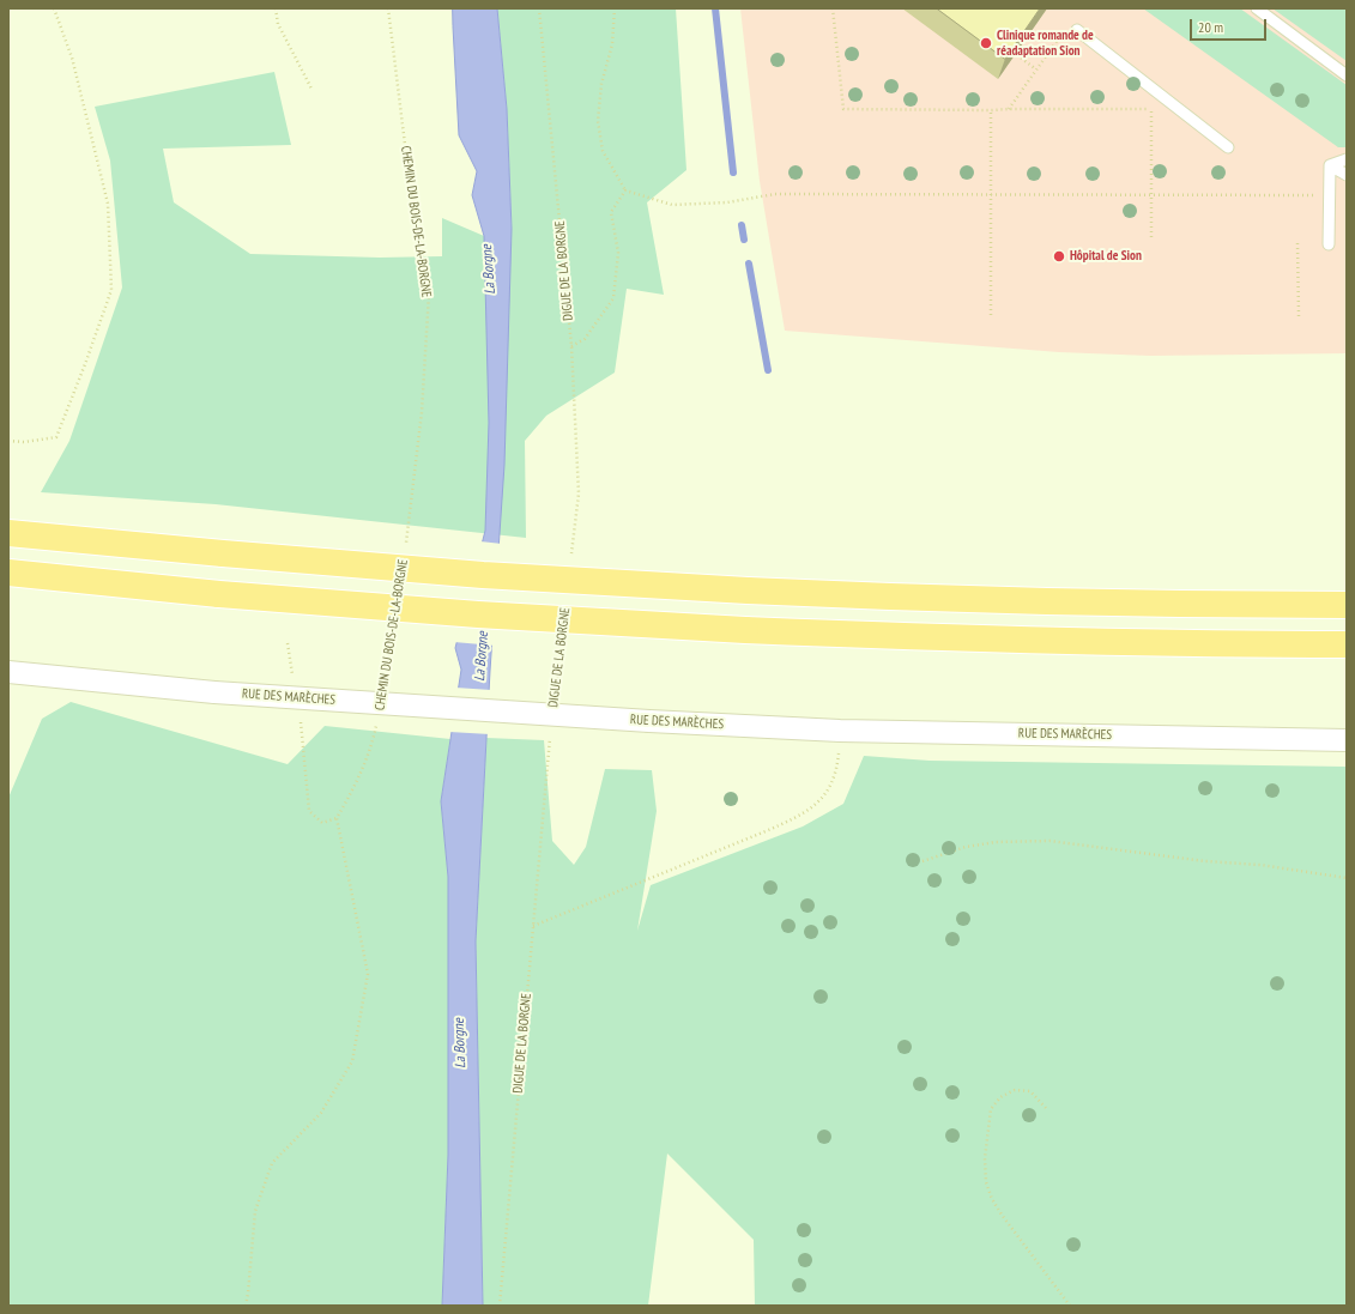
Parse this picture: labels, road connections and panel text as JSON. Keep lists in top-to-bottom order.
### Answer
{
  "streets": {
    "street": ["RUE DES MARÈCHES"],
    "path": ["CHEMIN DU BOIS-DE-LA-BORGNE", "DIGUE DE LA BORGNE"]
  },
  "water": ["La Borgne"],
  "places": ["Clinique romande de réadaptation Sion", "Hôpital de Sion"],
  "scale_bar": "20 m"
}
